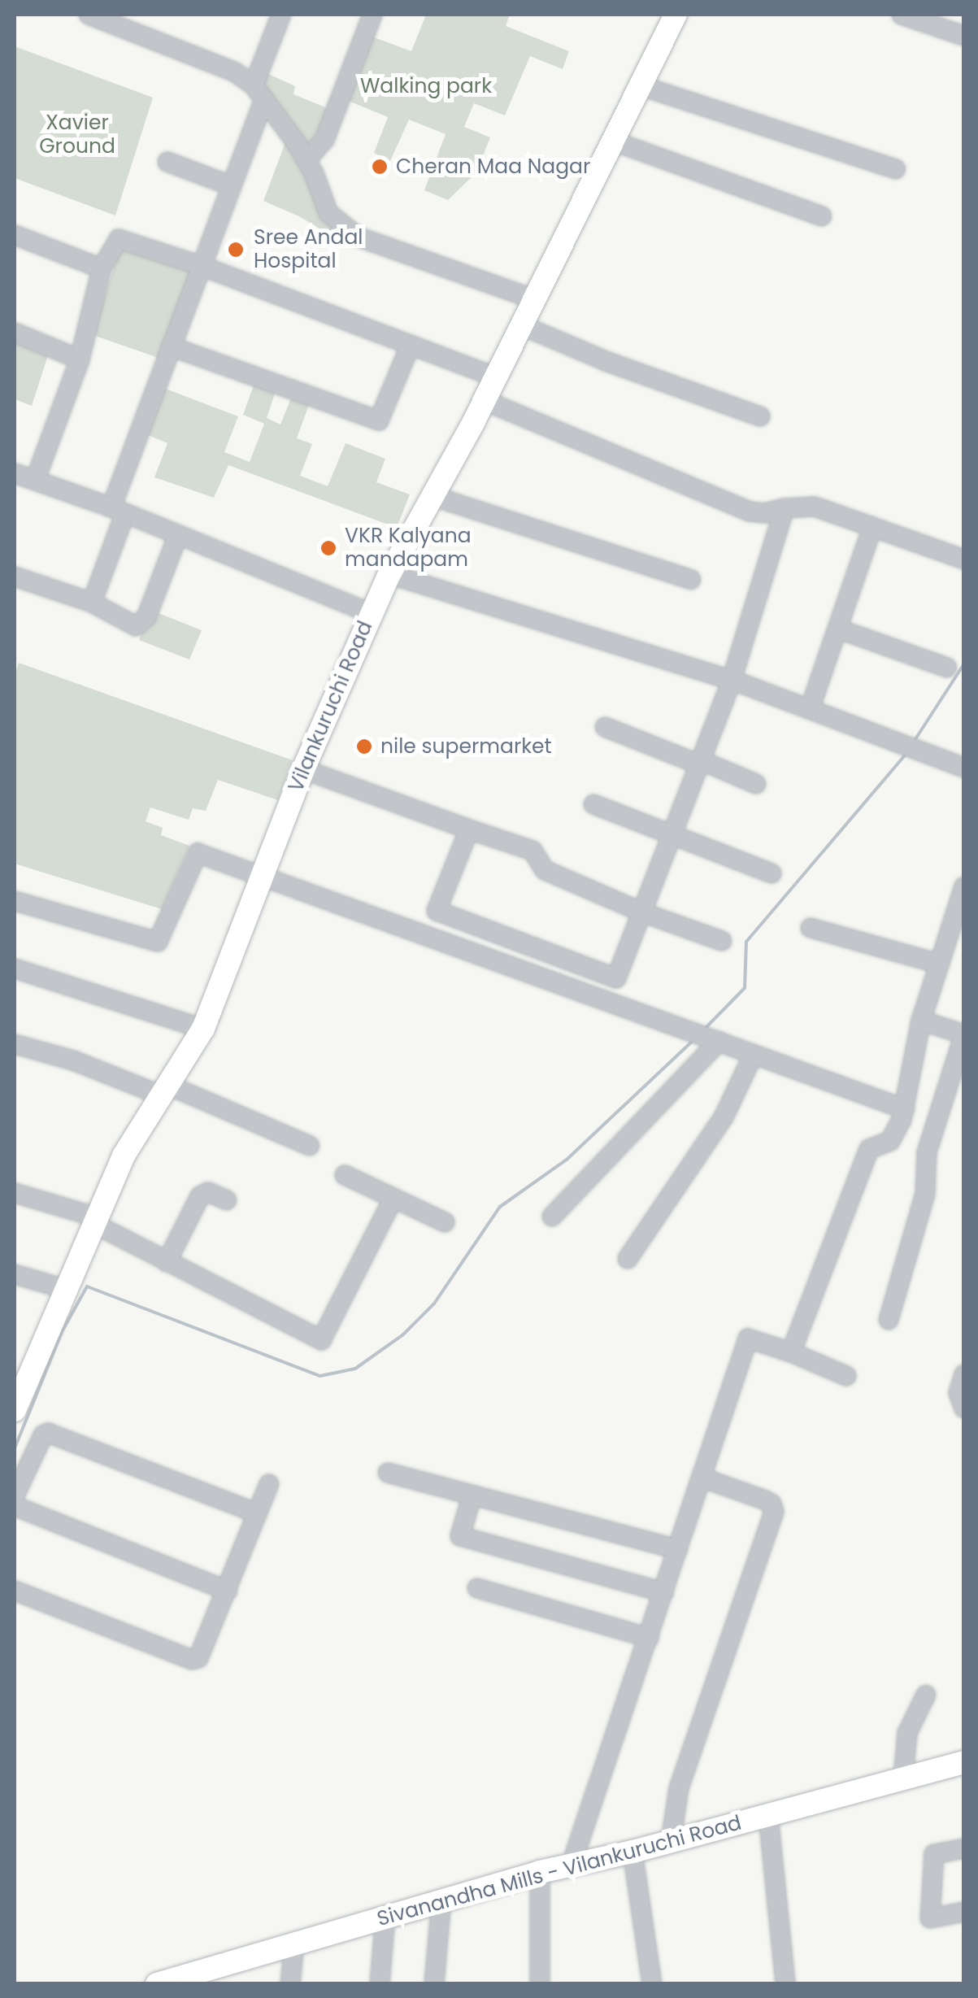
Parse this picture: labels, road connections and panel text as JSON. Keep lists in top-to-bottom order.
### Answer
{
  "streets": {
    "main road": ["Vilankuruchi Road", "Sivanandha Mills - Vilankuruchi Road"]
  },
  "parks": ["Walking park", "Xavier Ground"],
  "places": [
    "Cheran Maa Nagar",
    "Sree Andal Hospital",
    "VKR Kalyana mandapam",
    "nile supermarket"
  ]
}
